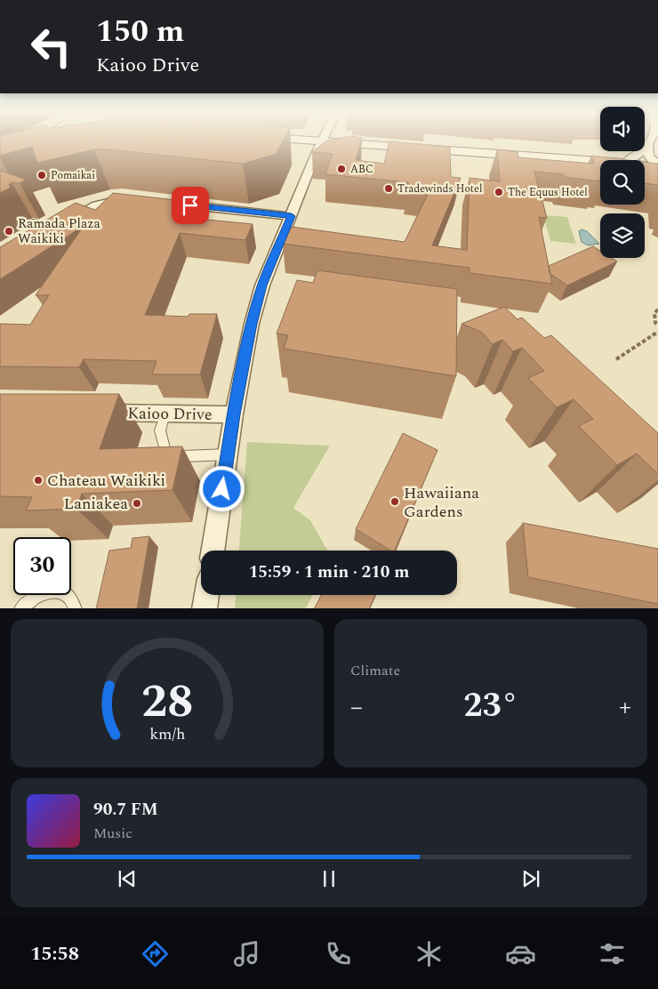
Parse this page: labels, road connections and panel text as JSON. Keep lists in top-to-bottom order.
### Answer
{
  "streets": {
    "street": ["Kaioo Drive"]
  },
  "places": [
    "ABC",
    "Pomaikai",
    "Tradewinds Hotel",
    "The Equus Hotel",
    "Ramada Plaza Waikiki",
    "Chateau Waikiki",
    "Hawaiiana Gardens",
    "Laniakea"
  ],
  "page": {
    "turn": ["150 m", "Kaioo Drive"],
    "limit": "30",
    "trip": "15:59 · 1 min · 210 m",
    "tile": "Climate",
    "heat": ["−", "23°", "+"],
    "song": ["90.7 FM", "Music"],
    "tabs": "15:58",
    "gauge": ["28", "km/h"]
  }
}
